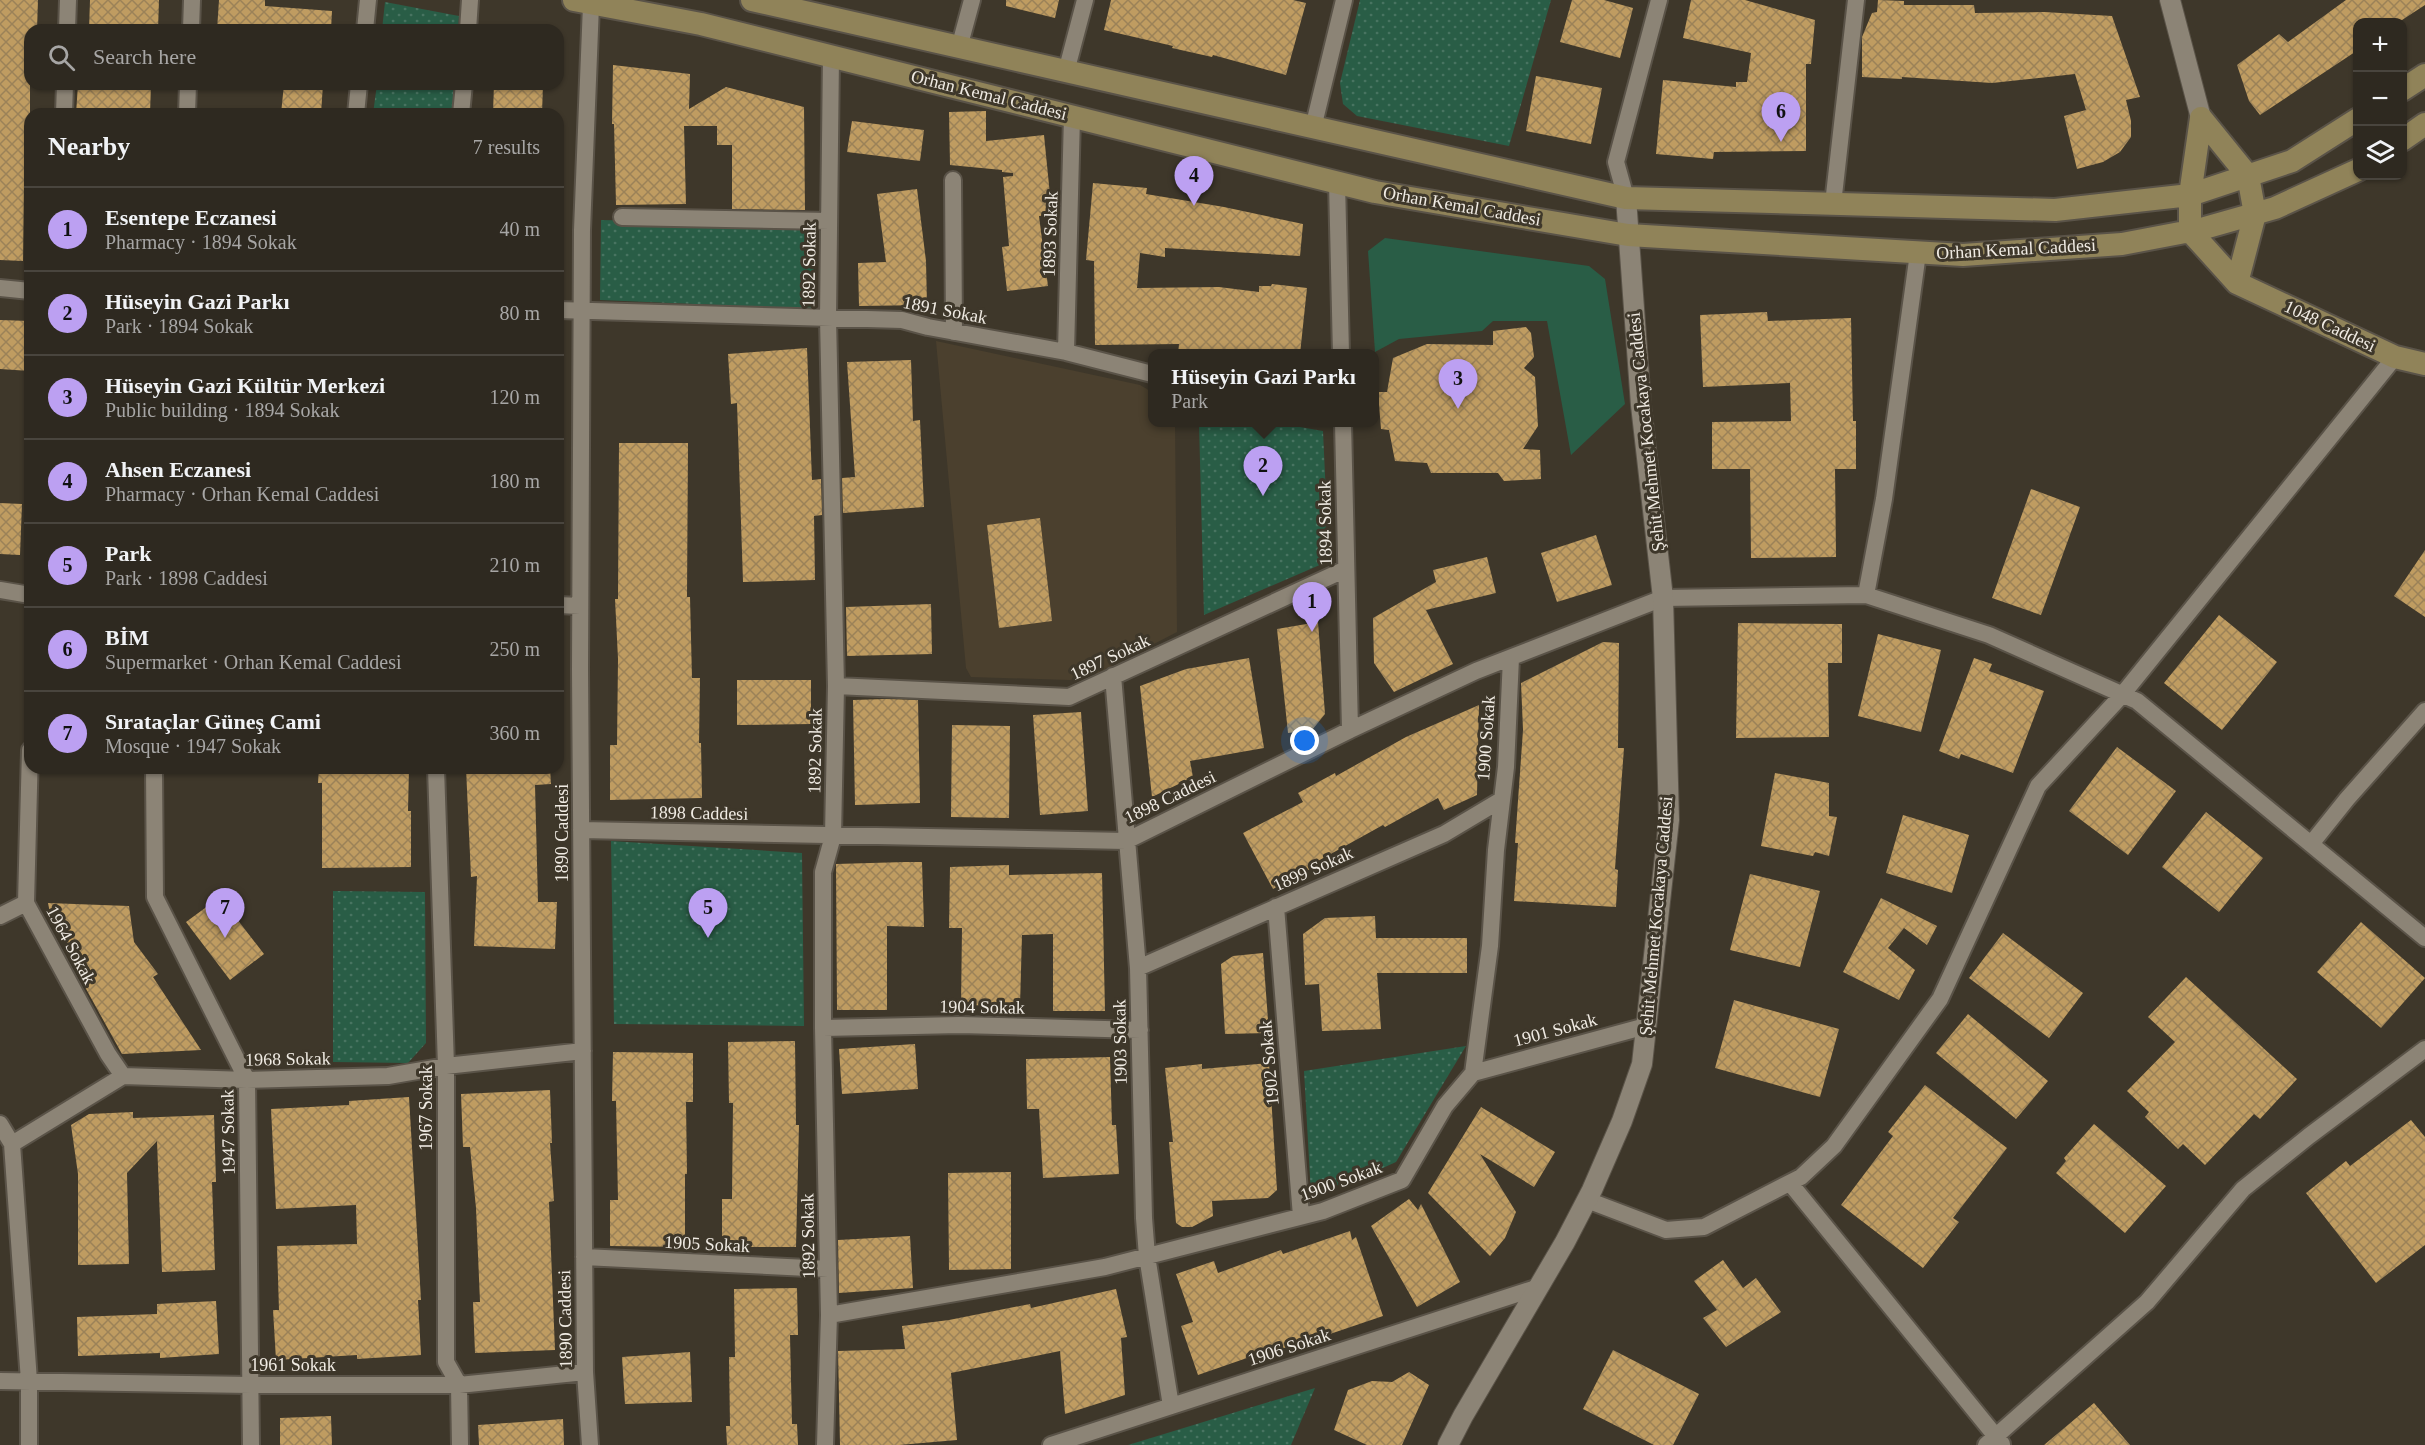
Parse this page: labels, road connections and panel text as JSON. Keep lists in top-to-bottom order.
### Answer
{
  "streets": {
    "main road": ["Orhan Kemal Caddesi", "1048 Caddesi"],
    "street": [
      "1893 Sokak",
      "1892 Sokak",
      "1891 Sokak",
      "Şehit Mehmet Kocakaya Caddesi",
      "1894 Sokak",
      "1897 Sokak",
      "1900 Sokak",
      "1898 Caddesi",
      "1890 Caddesi",
      "1899 Sokak",
      "1964 Sokak",
      "1904 Sokak",
      "1901 Sokak",
      "1903 Sokak",
      "1968 Sokak",
      "1902 Sokak",
      "1967 Sokak",
      "1947 Sokak",
      "1905 Sokak",
      "1906 Sokak",
      "1961 Sokak"
    ]
  },
  "crossings": [
    ["Orhan Kemal Caddesi", "1893 Sokak"],
    ["Orhan Kemal Caddesi", "1892 Sokak"],
    ["Orhan Kemal Caddesi", "1048 Caddesi"],
    ["Orhan Kemal Caddesi", "Şehit Mehmet Kocakaya Caddesi"],
    ["Orhan Kemal Caddesi", "1890 Caddesi"],
    ["1893 Sokak", "1891 Sokak"],
    ["1892 Sokak", "1891 Sokak"],
    ["1892 Sokak", "1897 Sokak"],
    ["1892 Sokak", "1900 Sokak"],
    ["1892 Sokak", "1898 Caddesi"],
    ["1892 Sokak", "1904 Sokak"],
    ["1892 Sokak", "1905 Sokak"],
    ["1891 Sokak", "1890 Caddesi"],
    ["Şehit Mehmet Kocakaya Caddesi", "1898 Caddesi"],
    ["Şehit Mehmet Kocakaya Caddesi", "1901 Sokak"],
    ["Şehit Mehmet Kocakaya Caddesi", "1906 Sokak"],
    ["1894 Sokak", "1897 Sokak"],
    ["1894 Sokak", "1898 Caddesi"],
    ["1897 Sokak", "1903 Sokak"],
    ["1900 Sokak", "1898 Caddesi"],
    ["1900 Sokak", "1899 Sokak"],
    ["1900 Sokak", "1901 Sokak"],
    ["1900 Sokak", "1903 Sokak"],
    ["1900 Sokak", "1902 Sokak"],
    ["1898 Caddesi", "1890 Caddesi"],
    ["1898 Caddesi", "1903 Sokak"],
    ["1890 Caddesi", "1968 Sokak"],
    ["1890 Caddesi", "1905 Sokak"],
    ["1890 Caddesi", "1961 Sokak"],
    ["1899 Sokak", "1903 Sokak"],
    ["1899 Sokak", "1902 Sokak"],
    ["1964 Sokak", "1968 Sokak"],
    ["1904 Sokak", "1903 Sokak"],
    ["1903 Sokak", "1906 Sokak"],
    ["1968 Sokak", "1967 Sokak"],
    ["1968 Sokak", "1947 Sokak"],
    ["1967 Sokak", "1961 Sokak"],
    ["1947 Sokak", "1961 Sokak"]
  ],
  "page": {
    "map_buttons": ["+", "−"],
    "search": "Search here",
    "pins": [
      "6",
      "4",
      "3",
      "2",
      "1",
      "5",
      "7"
    ],
    "heading": ["Nearby", "7 results"],
    "list": [
      {
        "mark": "1",
        "name": "Esentepe Eczanesi",
        "note": "Pharmacy · 1894 Sokak",
        "value": "40 m"
      },
      {
        "mark": "2",
        "name": "Hüseyin Gazi Parkı",
        "note": "Park · 1894 Sokak",
        "value": "80 m"
      },
      {
        "mark": "3",
        "name": "Hüseyin Gazi Kültür Merkezi",
        "note": "Public building · 1894 Sokak",
        "value": "120 m"
      },
      {
        "mark": "4",
        "name": "Ahsen Eczanesi",
        "note": "Pharmacy · Orhan Kemal Caddesi",
        "value": "180 m"
      },
      {
        "mark": "5",
        "name": "Park",
        "note": "Park · 1898 Caddesi",
        "value": "210 m"
      },
      {
        "mark": "6",
        "name": "BİM",
        "note": "Supermarket · Orhan Kemal Caddesi",
        "value": "250 m"
      },
      {
        "mark": "7",
        "name": "Sırataçlar Güneş Cami",
        "note": "Mosque · 1947 Sokak",
        "value": "360 m"
      }
    ],
    "popup": ["Hüseyin Gazi Parkı", "Park"]
  }
}
